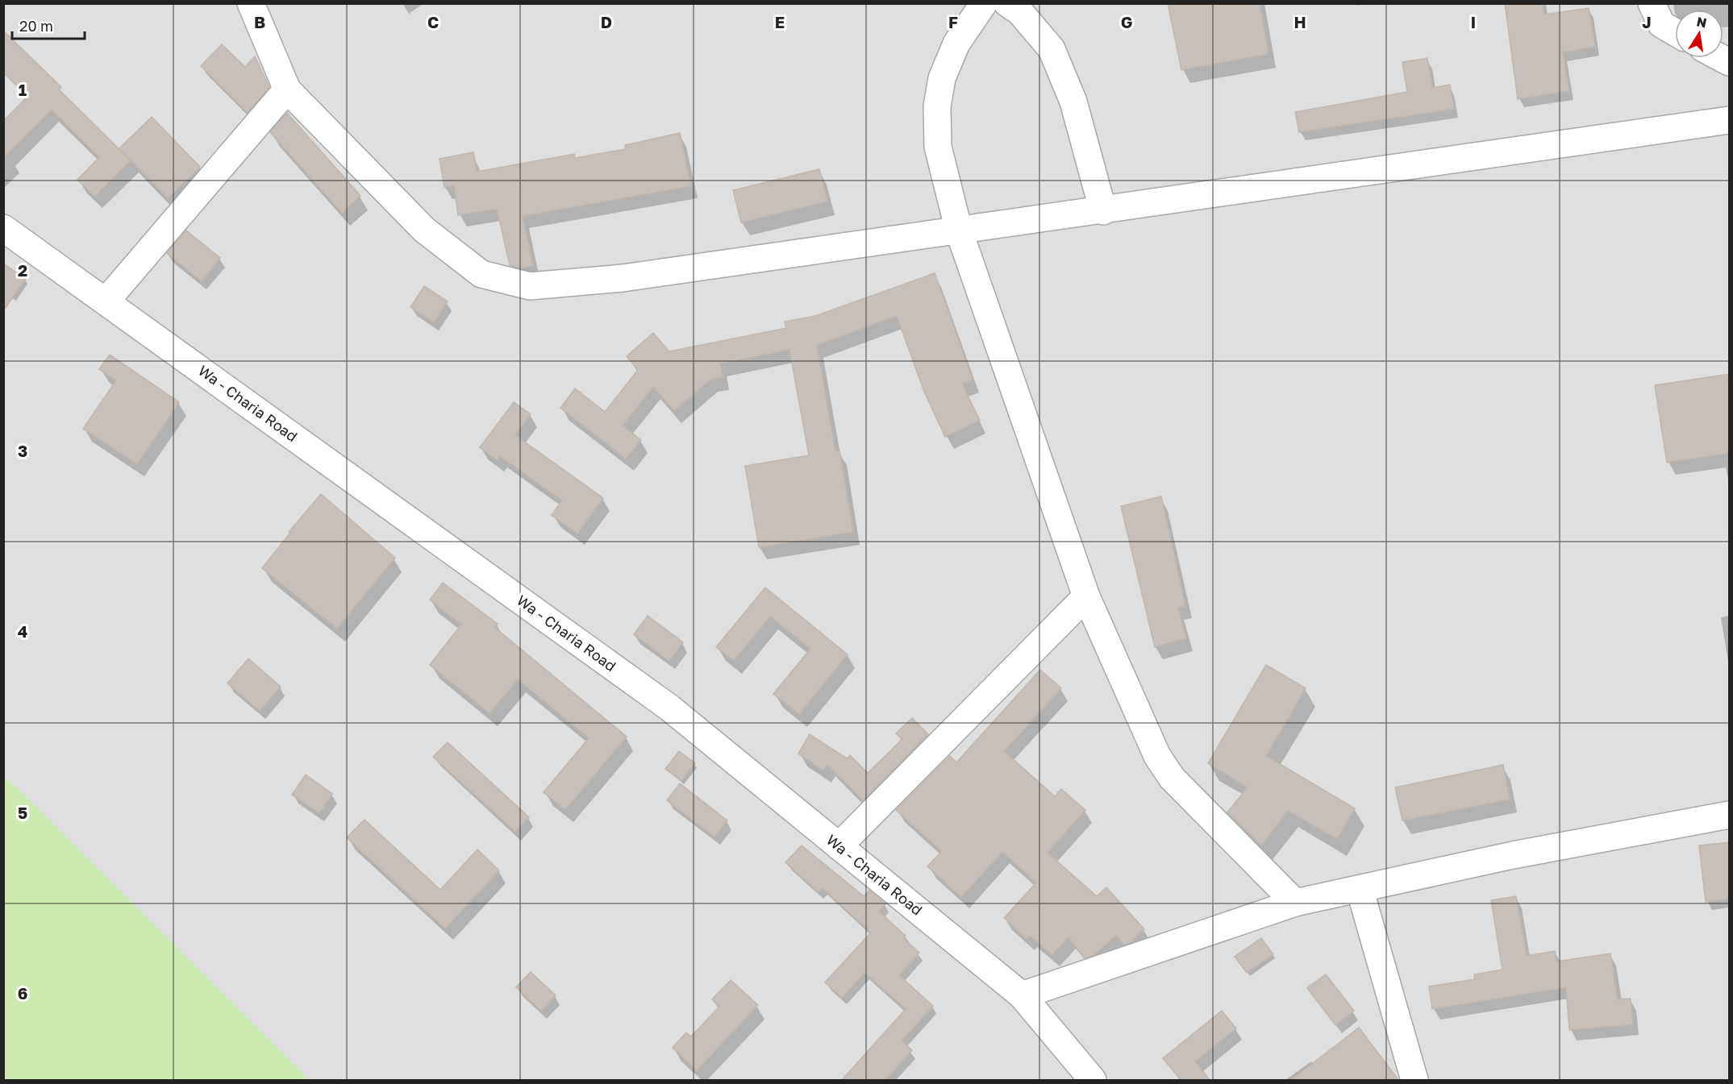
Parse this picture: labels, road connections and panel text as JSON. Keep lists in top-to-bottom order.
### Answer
{
  "streets": {
    "street": ["Wa - Charia Road"]
  },
  "scale_bar": "20 m",
  "north": "top",
  "grid": {
    "columns": [
      "B",
      "C",
      "D",
      "E",
      "F",
      "G",
      "H",
      "I",
      "J"
    ],
    "rows": [
      "1",
      "2",
      "3",
      "4",
      "5",
      "6"
    ]
  }
}
